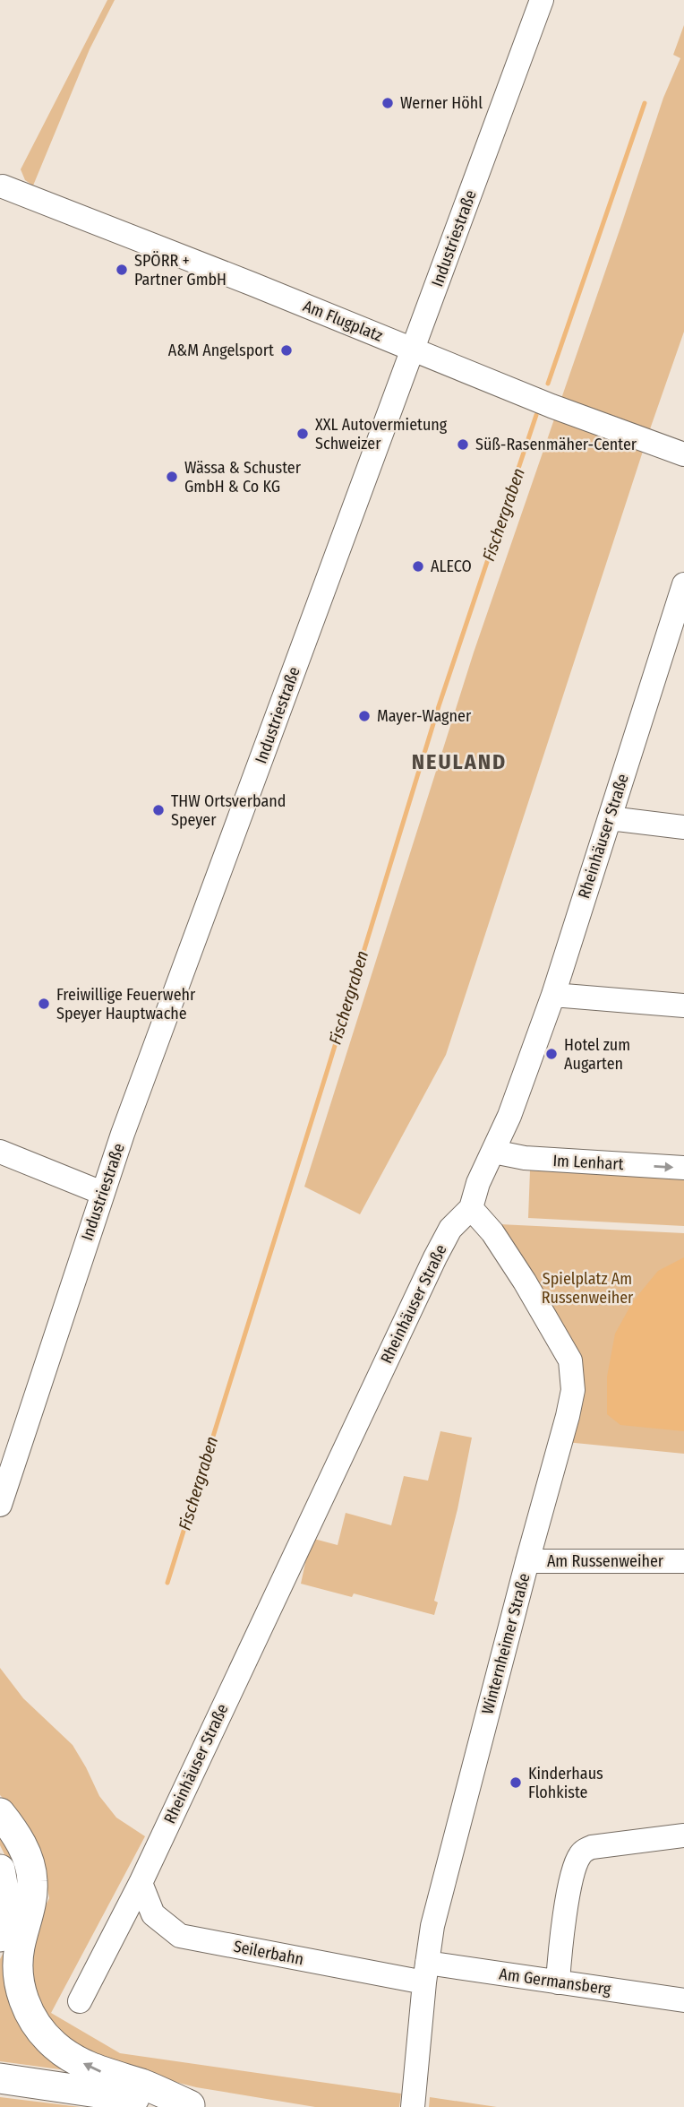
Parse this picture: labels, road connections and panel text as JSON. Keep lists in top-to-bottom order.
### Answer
{
  "streets": {
    "street": [
      "Industriestraße",
      "Am Flugplatz",
      "Rheinhäuser Straße",
      "Im Lenhart",
      "Am Russenweiher",
      "Winternheimer Straße",
      "Seilerbahn",
      "Am Germansberg"
    ]
  },
  "crossings": [
    ["Industriestraße", "Am Flugplatz"],
    ["Rheinhäuser Straße", "Im Lenhart"],
    ["Rheinhäuser Straße", "Winternheimer Straße"],
    ["Rheinhäuser Straße", "Seilerbahn"],
    ["Am Russenweiher", "Winternheimer Straße"],
    ["Winternheimer Straße", "Seilerbahn"],
    ["Winternheimer Straße", "Am Germansberg"],
    ["Seilerbahn", "Am Germansberg"]
  ],
  "districts": ["NEULAND"],
  "water": ["Fischergraben"],
  "parks": ["Spielplatz Am Russenweiher"],
  "places": [
    "Werner Höhl",
    "SPÖRR + Partner GmbH",
    "A&M Angelsport",
    "XXL Autovermietung Schweizer",
    "Süß-Rasenmäher-Center",
    "Wässa & Schuster GmbH & Co KG",
    "ALECO",
    "Mayer-Wagner",
    "THW Ortsverband Speyer",
    "Freiwillige Feuerwehr Speyer Hauptwache",
    "Hotel zum Augarten",
    "Kinderhaus Flohkiste"
  ]
}
